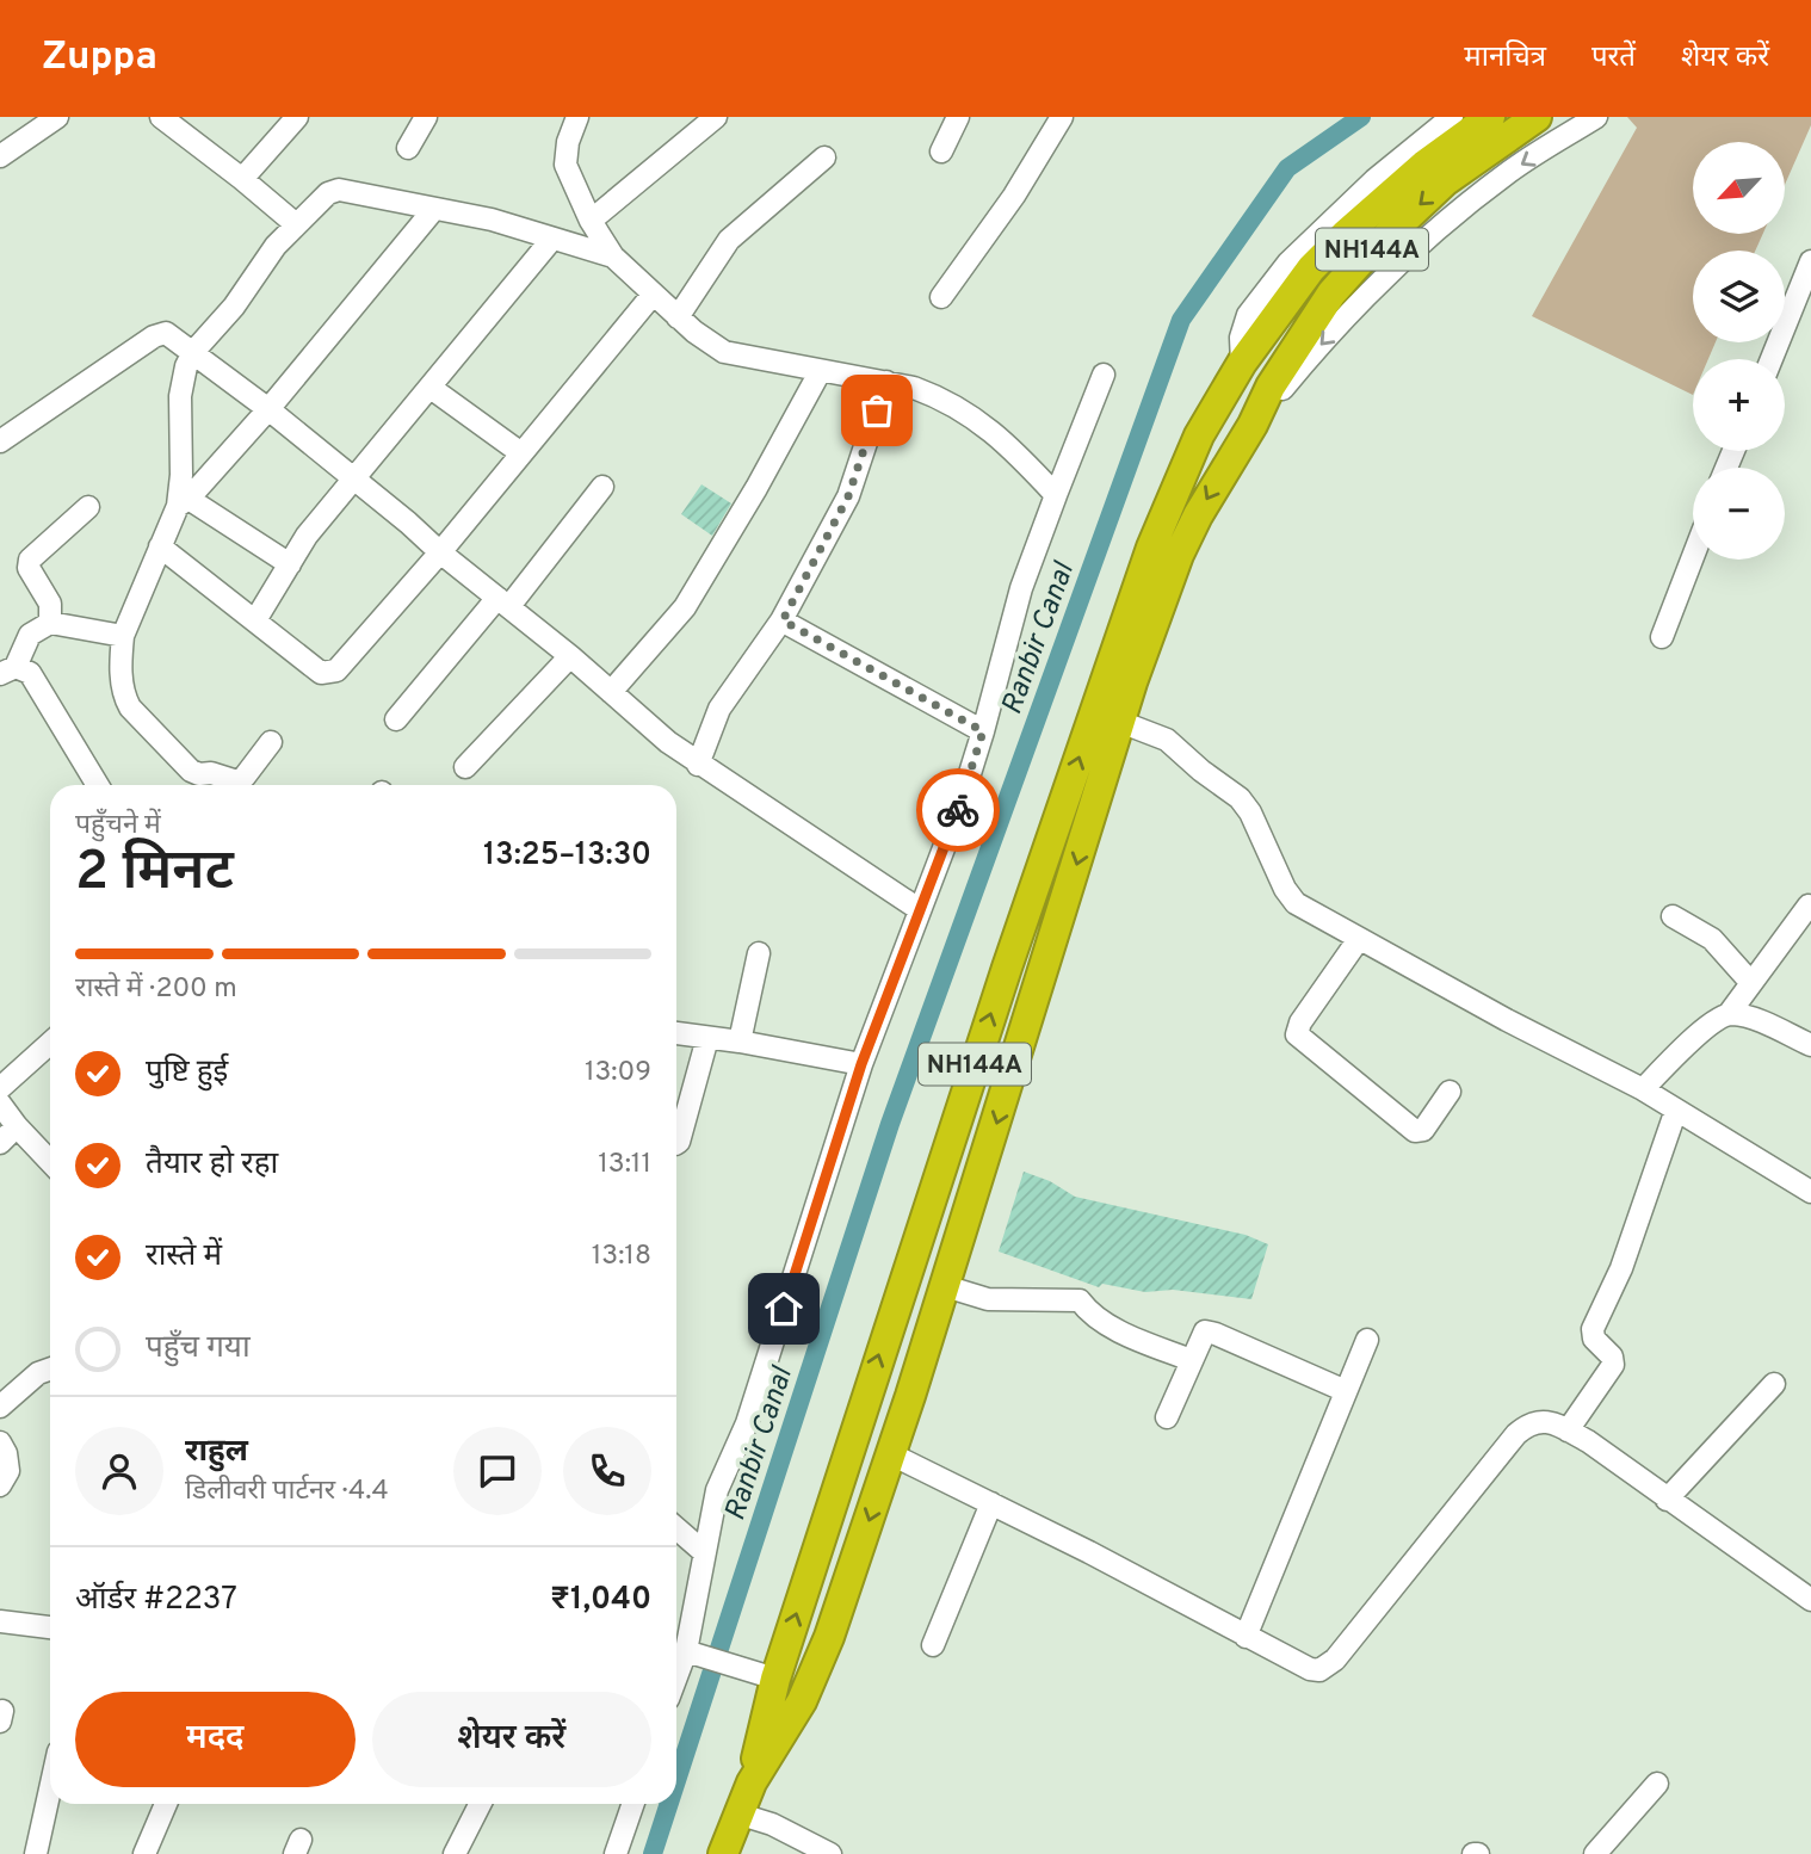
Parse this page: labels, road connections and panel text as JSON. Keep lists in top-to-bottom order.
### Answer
{
  "streets": {
    "highway": ["NH144A"]
  },
  "water": ["Ranbir Canal"],
  "north": "bottom left",
  "page": {
    "header": "Zuppa",
    "nav": ["मानचित्र", "परतें", "शेयर करें"],
    "map_buttons": ["+", "−"],
    "heading": ["2 मिनट", "पहुँचने में", "13:25–13:30"],
    "panel": [
      "राहुल",
      "डिलीवरी पार्टनर · 4.4",
      "ऑर्डर #2237",
      "₹1,040"
    ],
    "bar": "रास्ते में · 200 m",
    "list": [
      ["पुष्टि हुई", "13:09"],
      ["तैयार हो रहा", "13:11"],
      ["रास्ते में", "13:18"],
      "पहुँच गया"
    ],
    "buttons": ["मदद", "शेयर करें"]
  }
}
